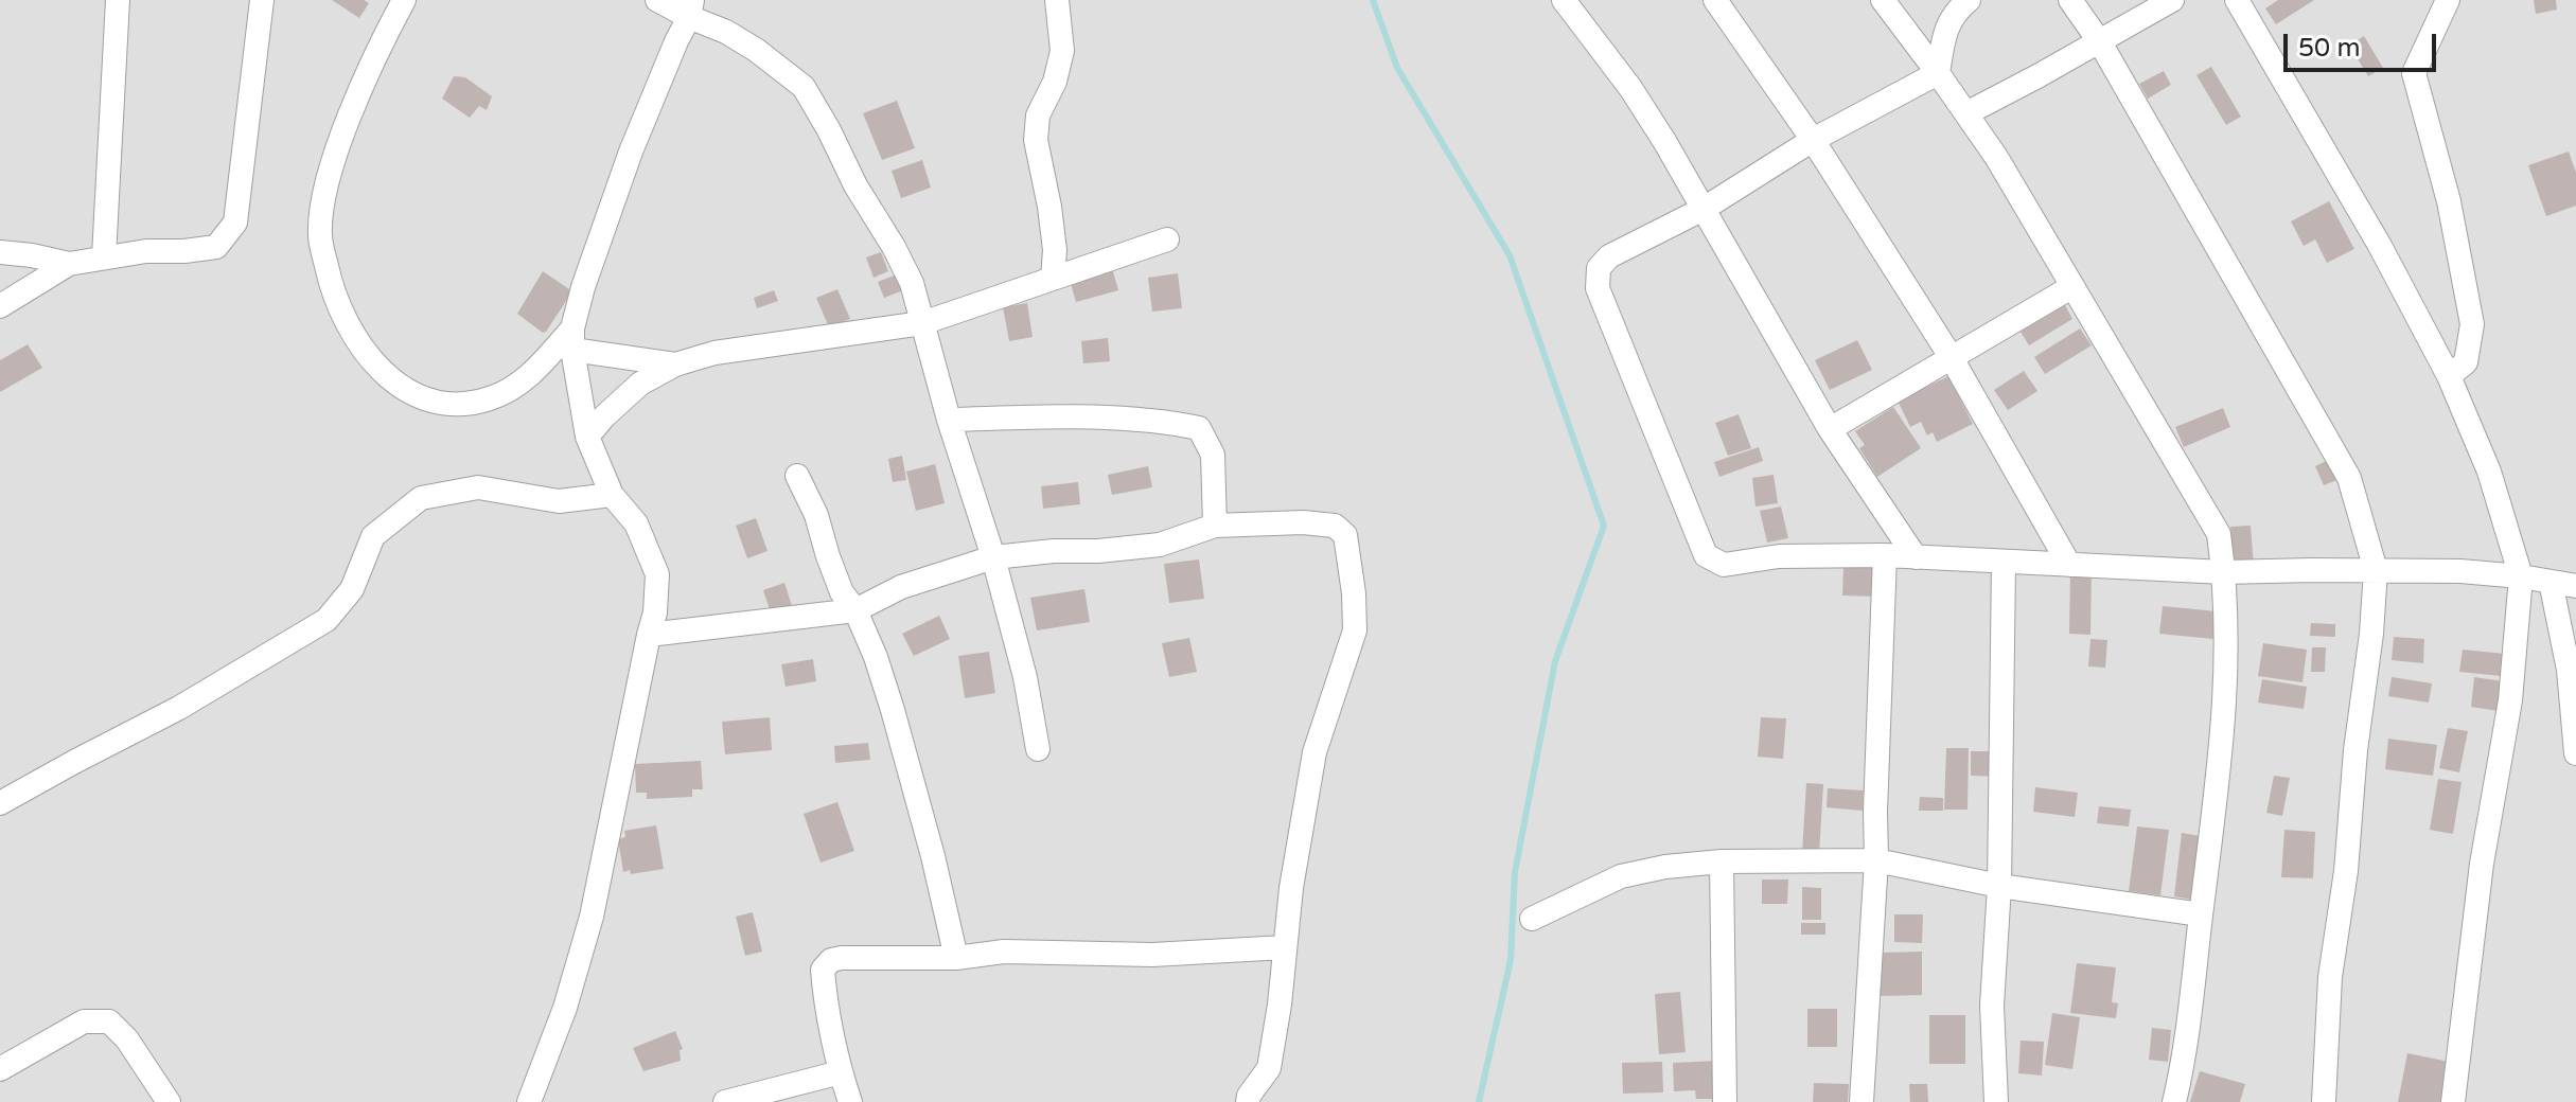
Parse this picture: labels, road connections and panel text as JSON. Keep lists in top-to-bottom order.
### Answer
{
  "scale_bar": "50 m"
}
